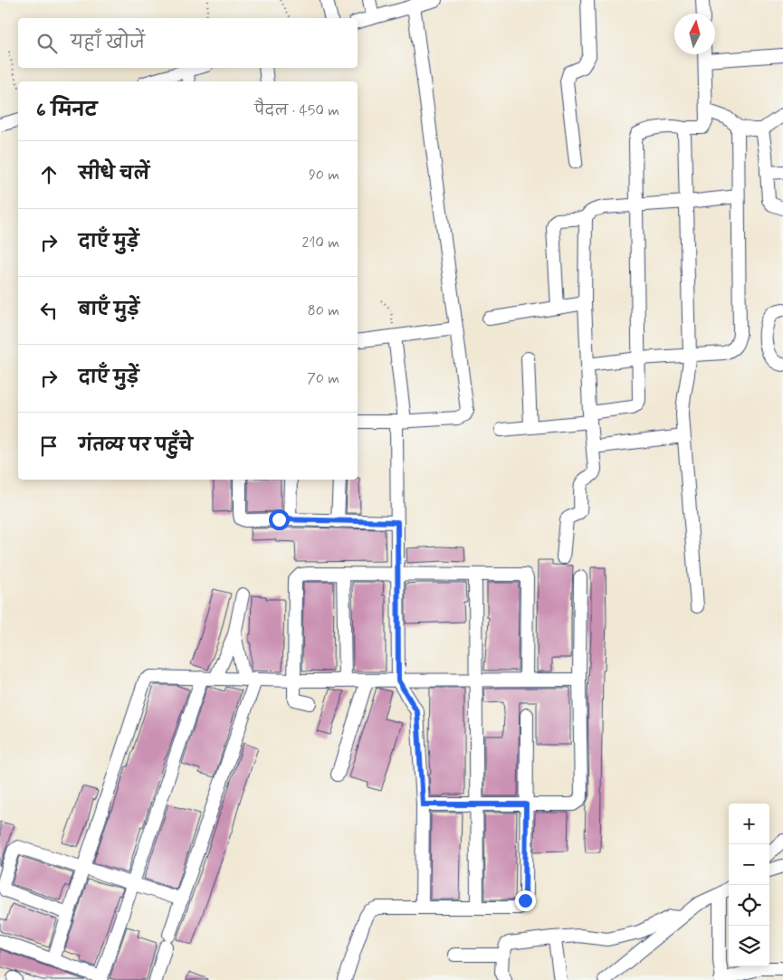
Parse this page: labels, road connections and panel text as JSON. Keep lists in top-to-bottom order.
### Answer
{
  "north": "top",
  "page": {
    "search": "यहाँ खोजें",
    "heading": ["6 मिनट", "पैदल · 450 m"],
    "list": [
      ["सीधे चलें", "90 m"],
      ["दाएँ मुड़ें", "210 m"],
      ["बाएँ मुड़ें", "80 m"],
      ["दाएँ मुड़ें", "70 m"],
      "गंतव्य पर पहुँचे"
    ],
    "map_buttons": ["+", "−"]
  }
}
